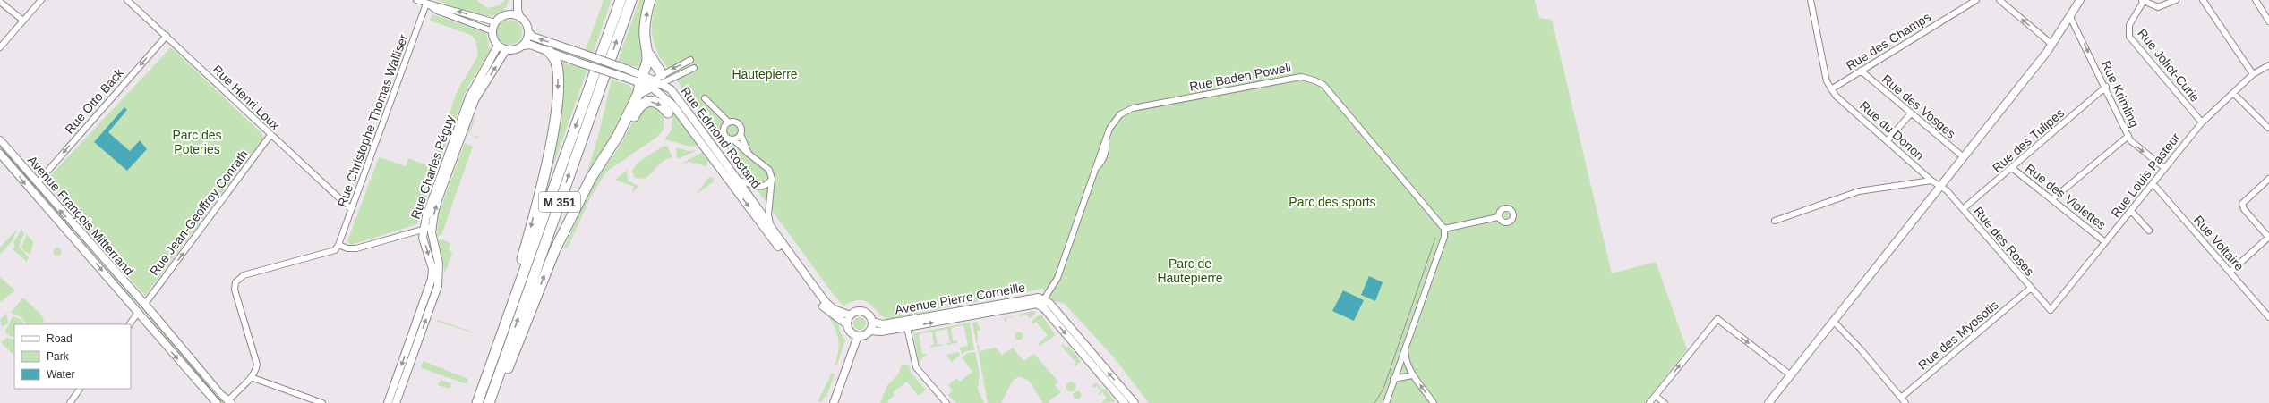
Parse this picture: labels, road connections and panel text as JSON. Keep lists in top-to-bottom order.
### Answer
{
  "streets": {
    "highway": ["M 351"],
    "street": [
      "Rue des Champs",
      "Rue Joliot-Curie",
      "Rue Baden Powell",
      "Rue Krimling",
      "Rue Henri Loux",
      "Rue Otto Back",
      "Rue des Vosges",
      "Rue Christophe Thomas Walliser",
      "Rue du Donon",
      "Rue Edmond Rostand",
      "Rue des Tulipes",
      "Rue Charles Péguy",
      "Rue Louis Pasteur",
      "Rue des Violettes",
      "Rue Jean-Geoffroy Conrath",
      "Avenue François Mitterrand",
      "Rue des Roses",
      "Rue Voltaire",
      "Avenue Pierre Corneille",
      "Rue des Myosotis"
    ]
  },
  "crossings": [
    ["Rue des Champs", "Rue des Vosges"],
    ["Rue des Champs", "Rue du Donon"],
    ["Rue Joliot-Curie", "Rue Louis Pasteur"],
    ["Rue Baden Powell", "Avenue Pierre Corneille"],
    ["Rue Krimling", "Rue des Tulipes"],
    ["Rue Krimling", "Rue Louis Pasteur"],
    ["Rue Henri Loux", "Rue Otto Back"],
    ["Rue Henri Loux", "Rue Christophe Thomas Walliser"],
    ["Rue Henri Loux", "Rue Jean-Geoffroy Conrath"],
    ["Rue Otto Back", "Avenue François Mitterrand"],
    ["Rue du Donon", "Rue des Roses"],
    ["Rue Edmond Rostand", "Rue Charles Péguy"],
    ["Rue Edmond Rostand", "Avenue Pierre Corneille"],
    ["Rue des Tulipes", "Rue des Violettes"],
    ["Rue des Tulipes", "Rue des Roses"],
    ["Rue Louis Pasteur", "Rue des Violettes"],
    ["Rue Louis Pasteur", "Rue des Roses"],
    ["Rue Louis Pasteur", "Rue Voltaire"],
    ["Rue Jean-Geoffroy Conrath", "Avenue François Mitterrand"],
    ["Rue des Roses", "Rue des Myosotis"]
  ],
  "one_way": ["Rue Krimling", "Rue Otto Back", "Rue Jean-Geoffroy Conrath"],
  "parks": [
    "Hautepierre",
    "Parc des Poteries",
    "Parc des sports",
    "Parc de Hautepierre"
  ],
  "legend": ["Road", "Park", "Water"]
}
